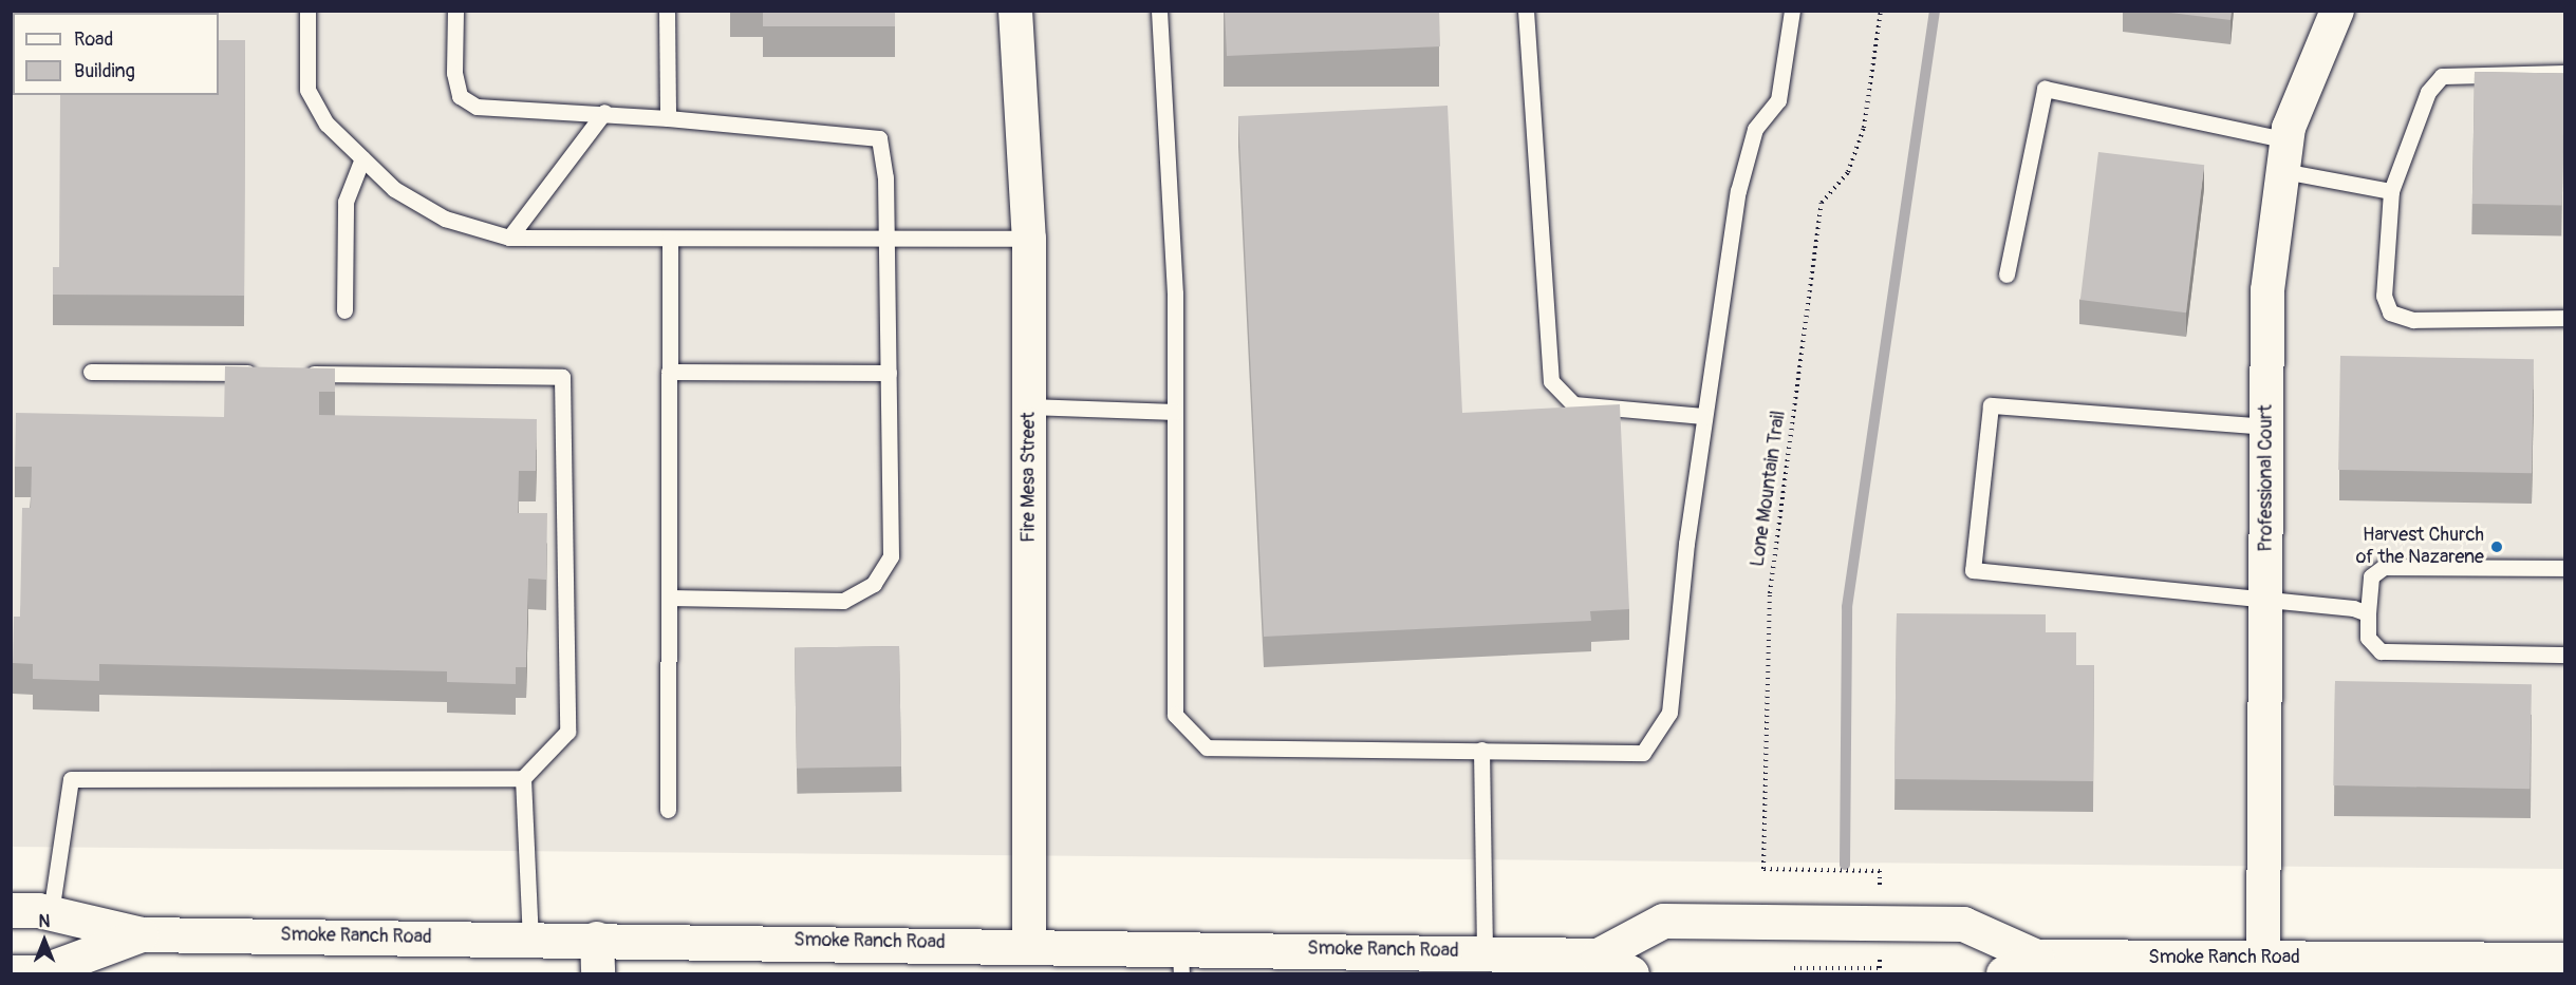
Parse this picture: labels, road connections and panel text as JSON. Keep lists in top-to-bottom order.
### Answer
{
  "streets": {
    "main road": ["Smoke Ranch Road"],
    "street": ["Fire Mesa Street", "Professional Court"],
    "path": ["Lone Mountain Trail"]
  },
  "crossings": [
    ["Fire Mesa Street", "Smoke Ranch Road"],
    ["Professional Court", "Smoke Ranch Road"]
  ],
  "places": ["Harvest Church of the Nazarene"],
  "legend": ["Road", "Building"],
  "north": "top"
}
